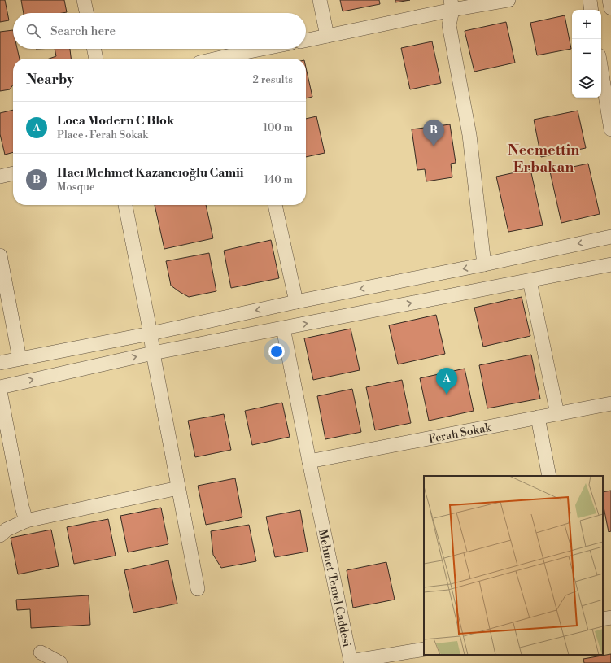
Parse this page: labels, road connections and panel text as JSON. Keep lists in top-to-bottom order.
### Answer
{
  "streets": {
    "street": ["Ferah Sokak", "Mehmet Temel Caddesi"]
  },
  "crossings": [
    ["Ferah Sokak", "Mehmet Temel Caddesi"]
  ],
  "districts": ["Necmettin Erbakan"],
  "page": {
    "map_buttons": ["+", "−"],
    "search": "Search here",
    "heading": ["Nearby", "2 results"],
    "list": [
      {
        "mark": "A",
        "name": "Loca Modern C Blok",
        "note": "Place · Ferah Sokak",
        "value": "100 m"
      },
      {
        "mark": "B",
        "name": "Hacı Mehmet Kazancıoğlu Camii",
        "note": "Mosque",
        "value": "140 m"
      }
    ],
    "pins": ["B", "A"]
  }
}
